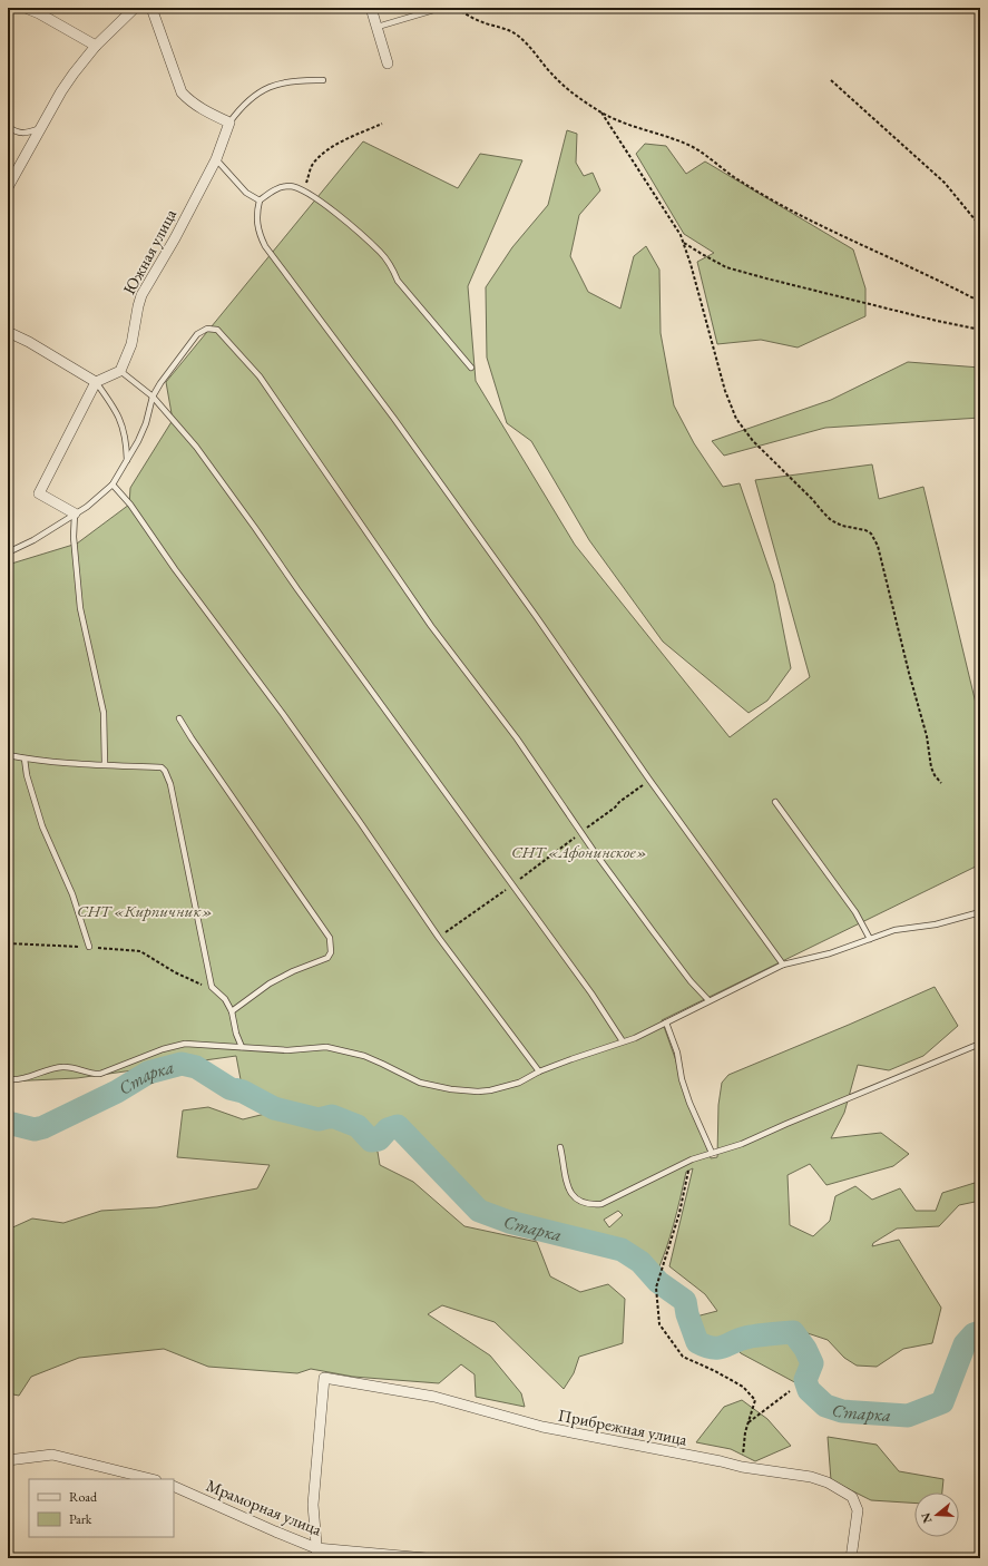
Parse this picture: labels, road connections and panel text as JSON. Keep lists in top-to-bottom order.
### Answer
{
  "streets": {
    "street": ["Южная улица", "Прибрежная улица", "Мраморная улица"]
  },
  "crossings": [
    ["Прибрежная улица", "Мраморная улица"]
  ],
  "water": ["Старка"],
  "parks": ["СНТ «Афонинское»", "СНТ «Кирпичник»"],
  "legend": ["Road", "Park"],
  "north": "left"
}
